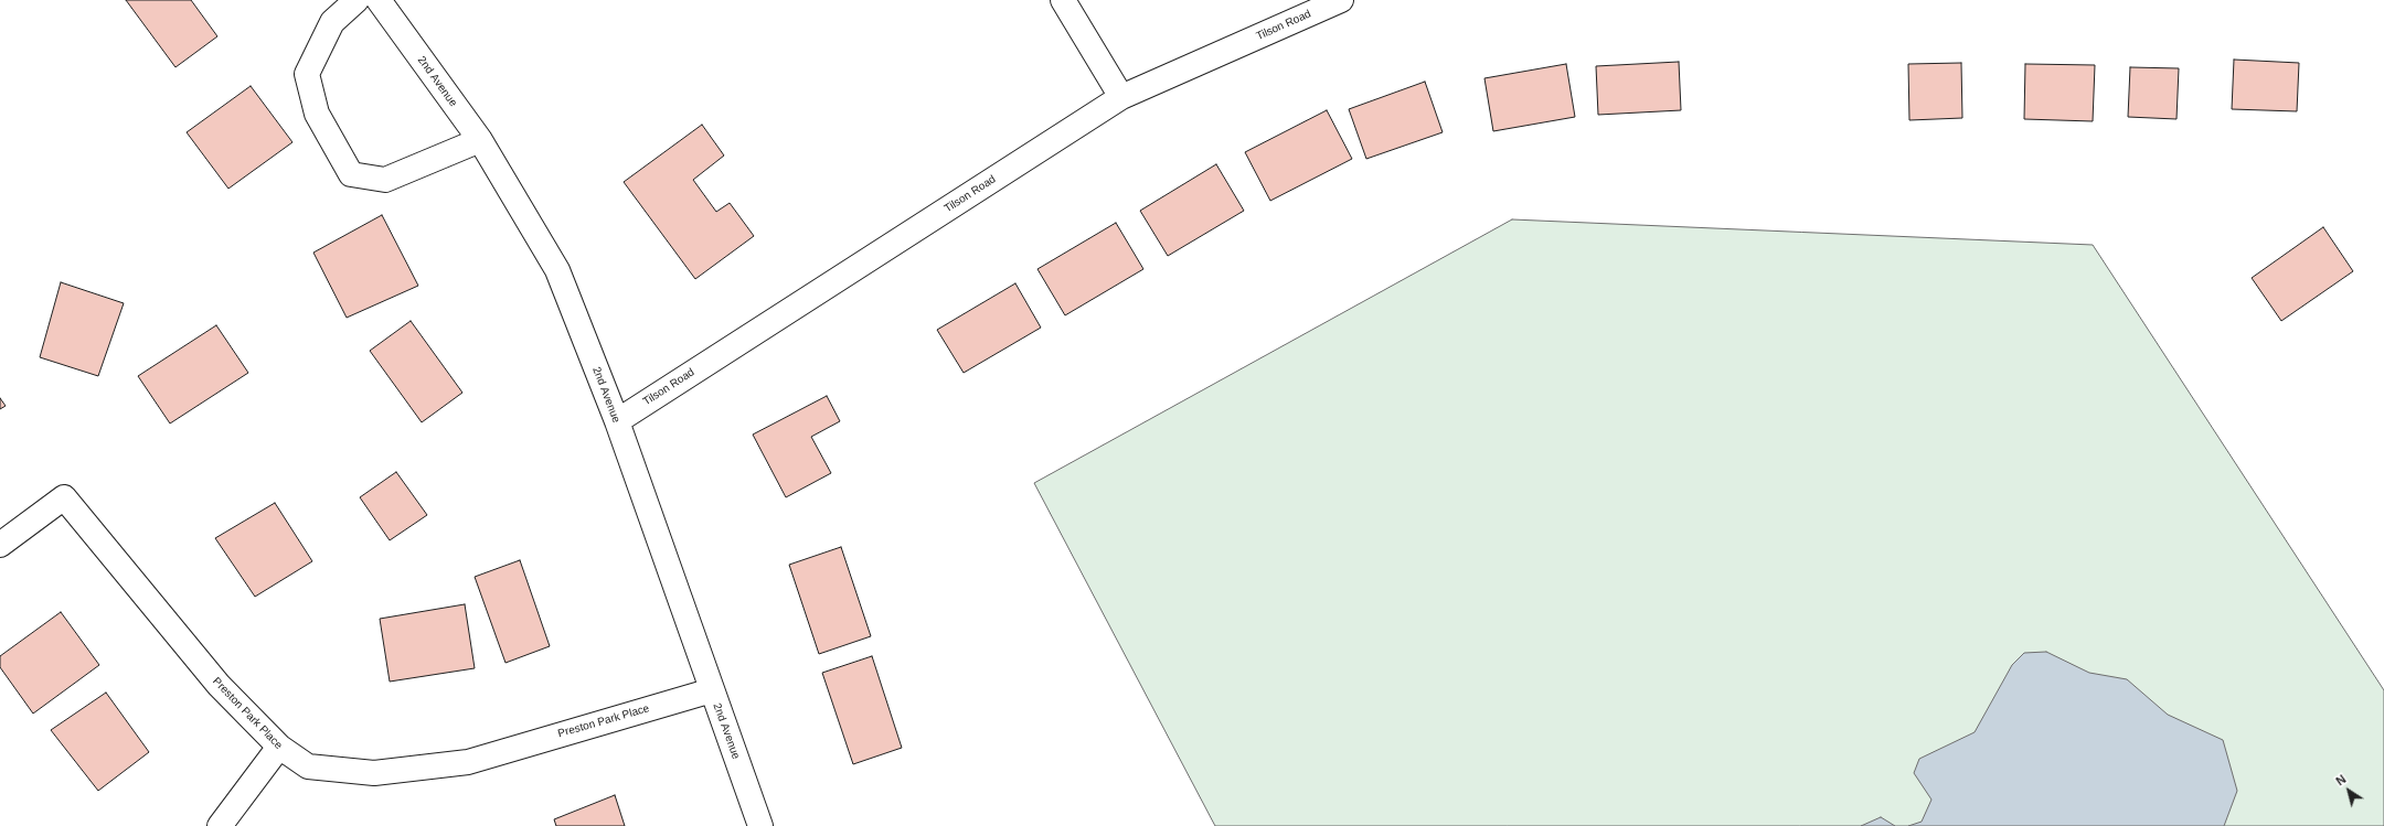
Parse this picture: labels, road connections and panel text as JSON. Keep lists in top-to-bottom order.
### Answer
{
  "streets": {
    "street": ["Tilson Road", "2nd Avenue", "Preston Park Place"]
  },
  "crossings": [
    ["Tilson Road", "2nd Avenue"],
    ["2nd Avenue", "Preston Park Place"]
  ],
  "north": "top left"
}
